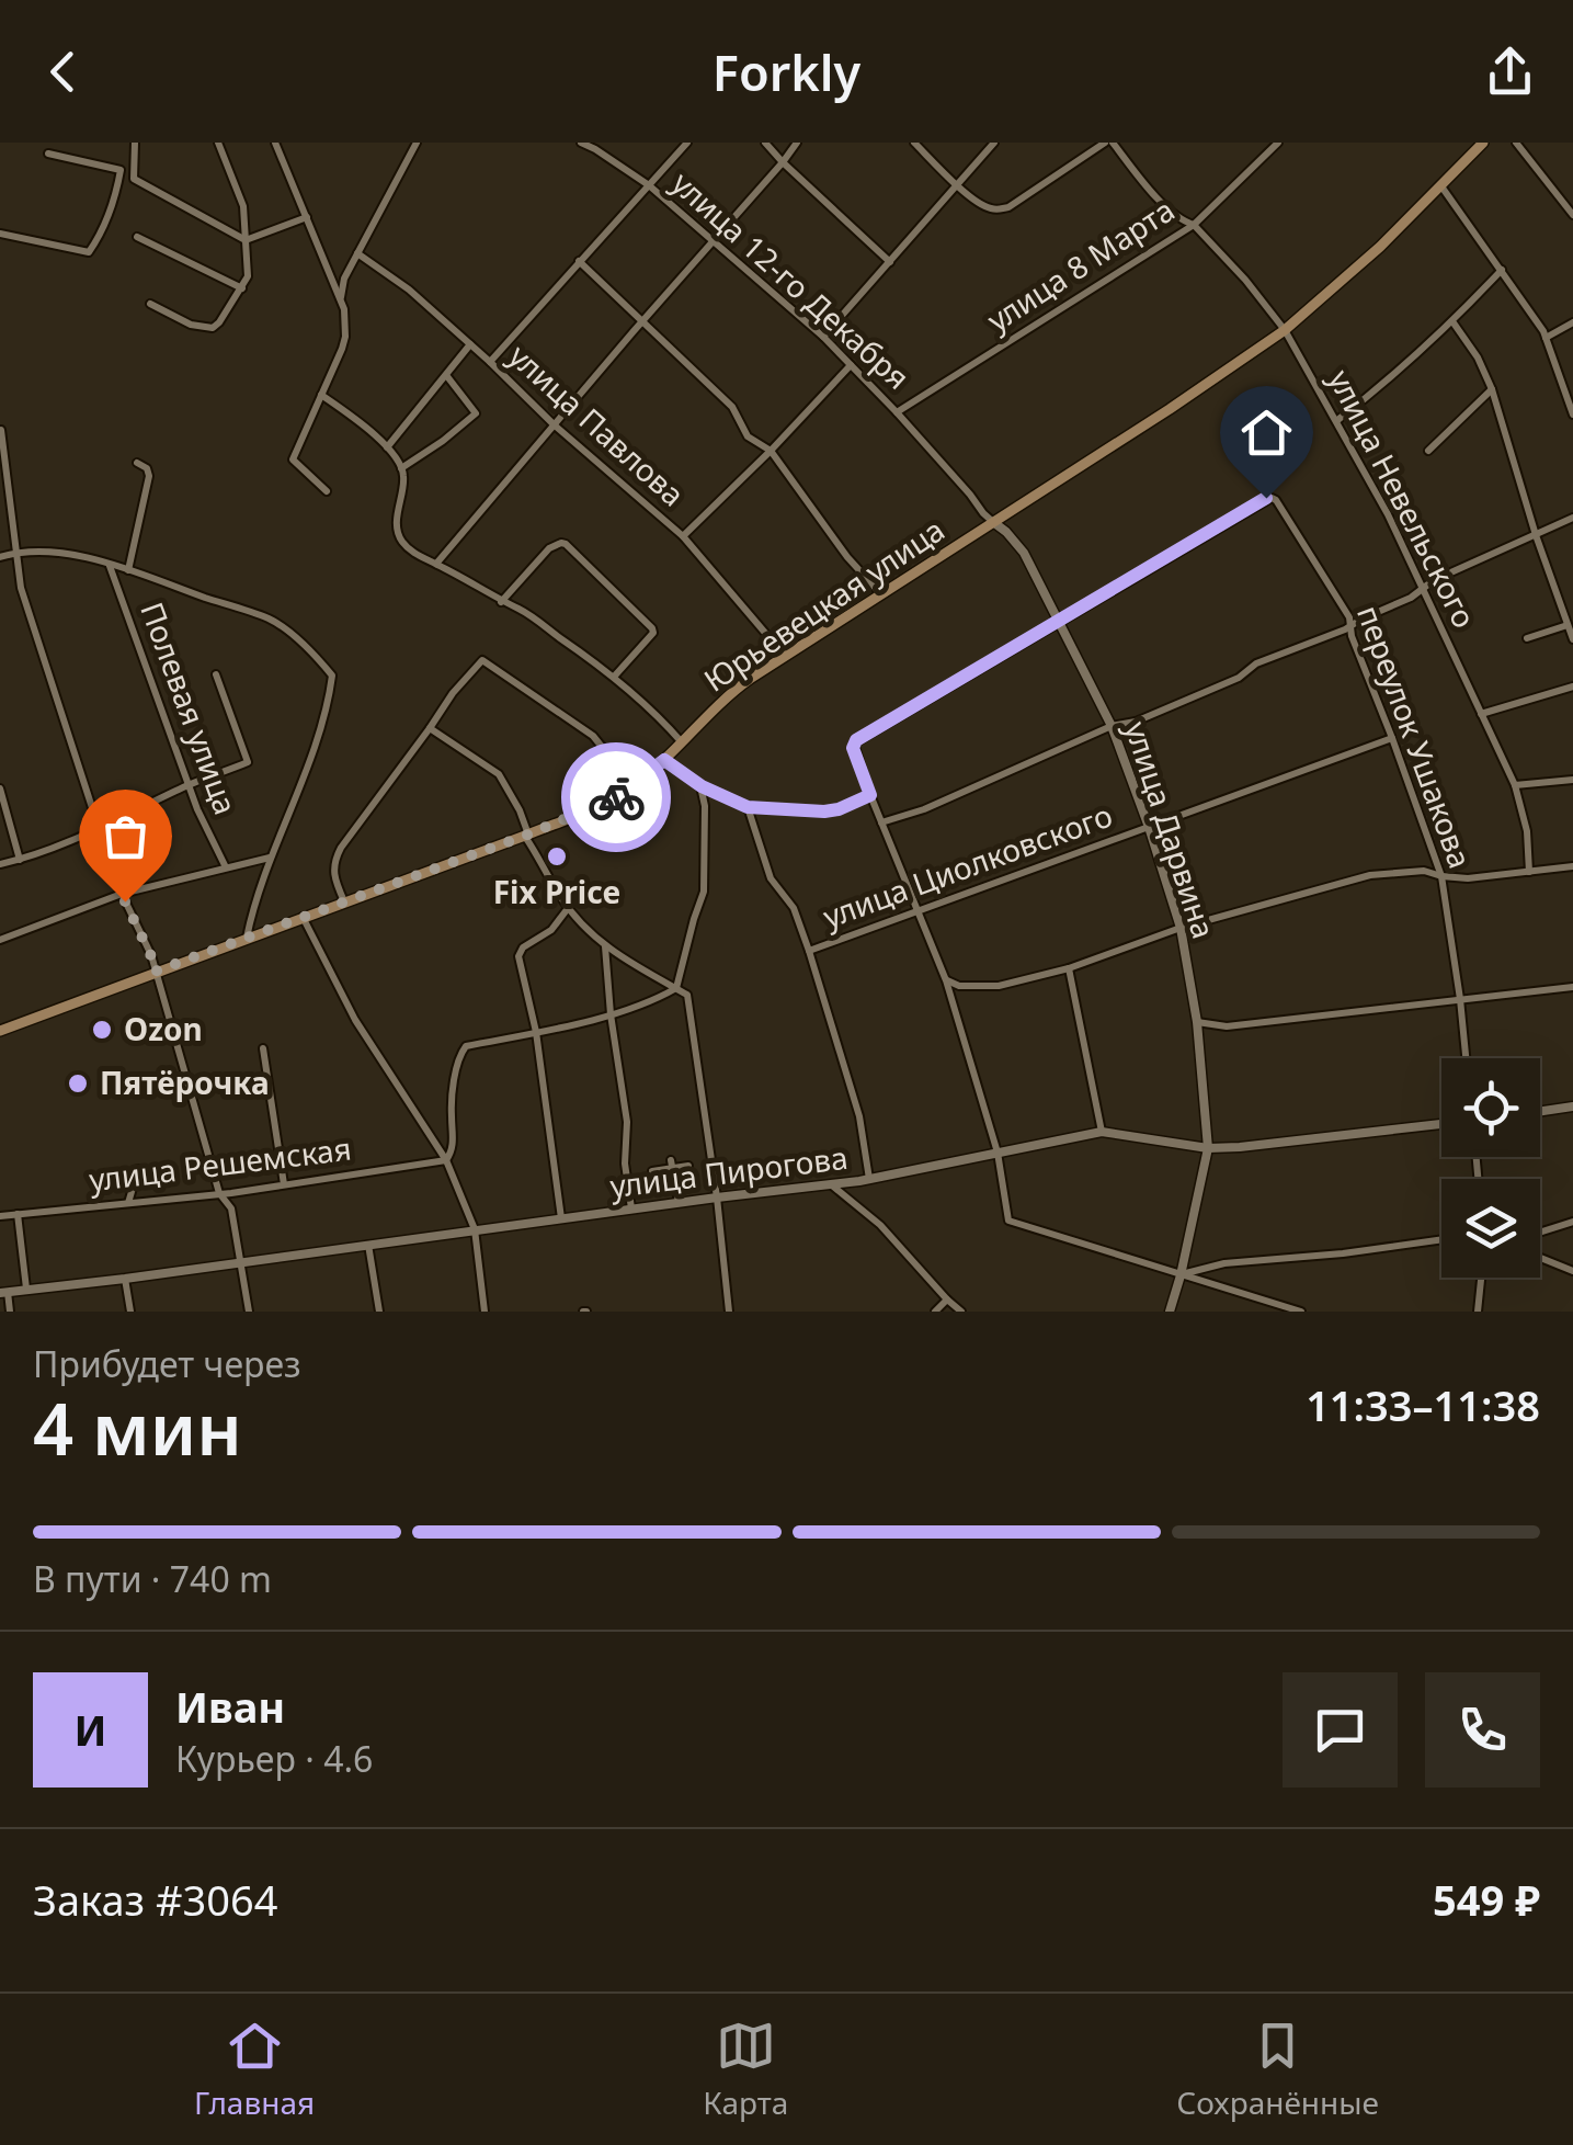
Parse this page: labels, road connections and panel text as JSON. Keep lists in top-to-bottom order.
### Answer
{
  "streets": {
    "main road": ["Юрьевецкая улица"],
    "street": [
      "улица 8 Марта",
      "улица 12-го Декабря",
      "улица Павлова",
      "улица Невельского",
      "Полевая улица",
      "переулок Ушакова",
      "улица Дарвина",
      "улица Циолковского",
      "улица Решемская",
      "улица Пирогова"
    ]
  },
  "crossings": [
    ["улица 8 Марта", "улица 12-го Декабря"],
    ["улица 8 Марта", "улица Невельского"],
    ["улица 12-го Декабря", "Юрьевецкая улица"],
    ["улица 12-го Декабря", "улица Дарвина"],
    ["улица Павлова", "Юрьевецкая улица"],
    ["улица Невельского", "Юрьевецкая улица"],
    ["Юрьевецкая улица", "улица Дарвина"],
    ["переулок Ушакова", "улица Дарвина"],
    ["переулок Ушакова", "улица Циолковского"],
    ["улица Дарвина", "улица Циолковского"],
    ["улица Дарвина", "улица Пирогова"]
  ],
  "places": ["Fix Price", "Ozon", "Пятёрочка"],
  "page": {
    "header": "Forkly",
    "heading": ["4 мин", "Прибудет через", "11:33–11:38"],
    "panel": [
      "Иван",
      "Курьер · 4.6",
      "Заказ #3064",
      "549 ₽"
    ],
    "bar": "В пути · 740 m",
    "round": "И",
    "tabs": ["Главная", "Карта", "Сохранённые"]
  }
}
